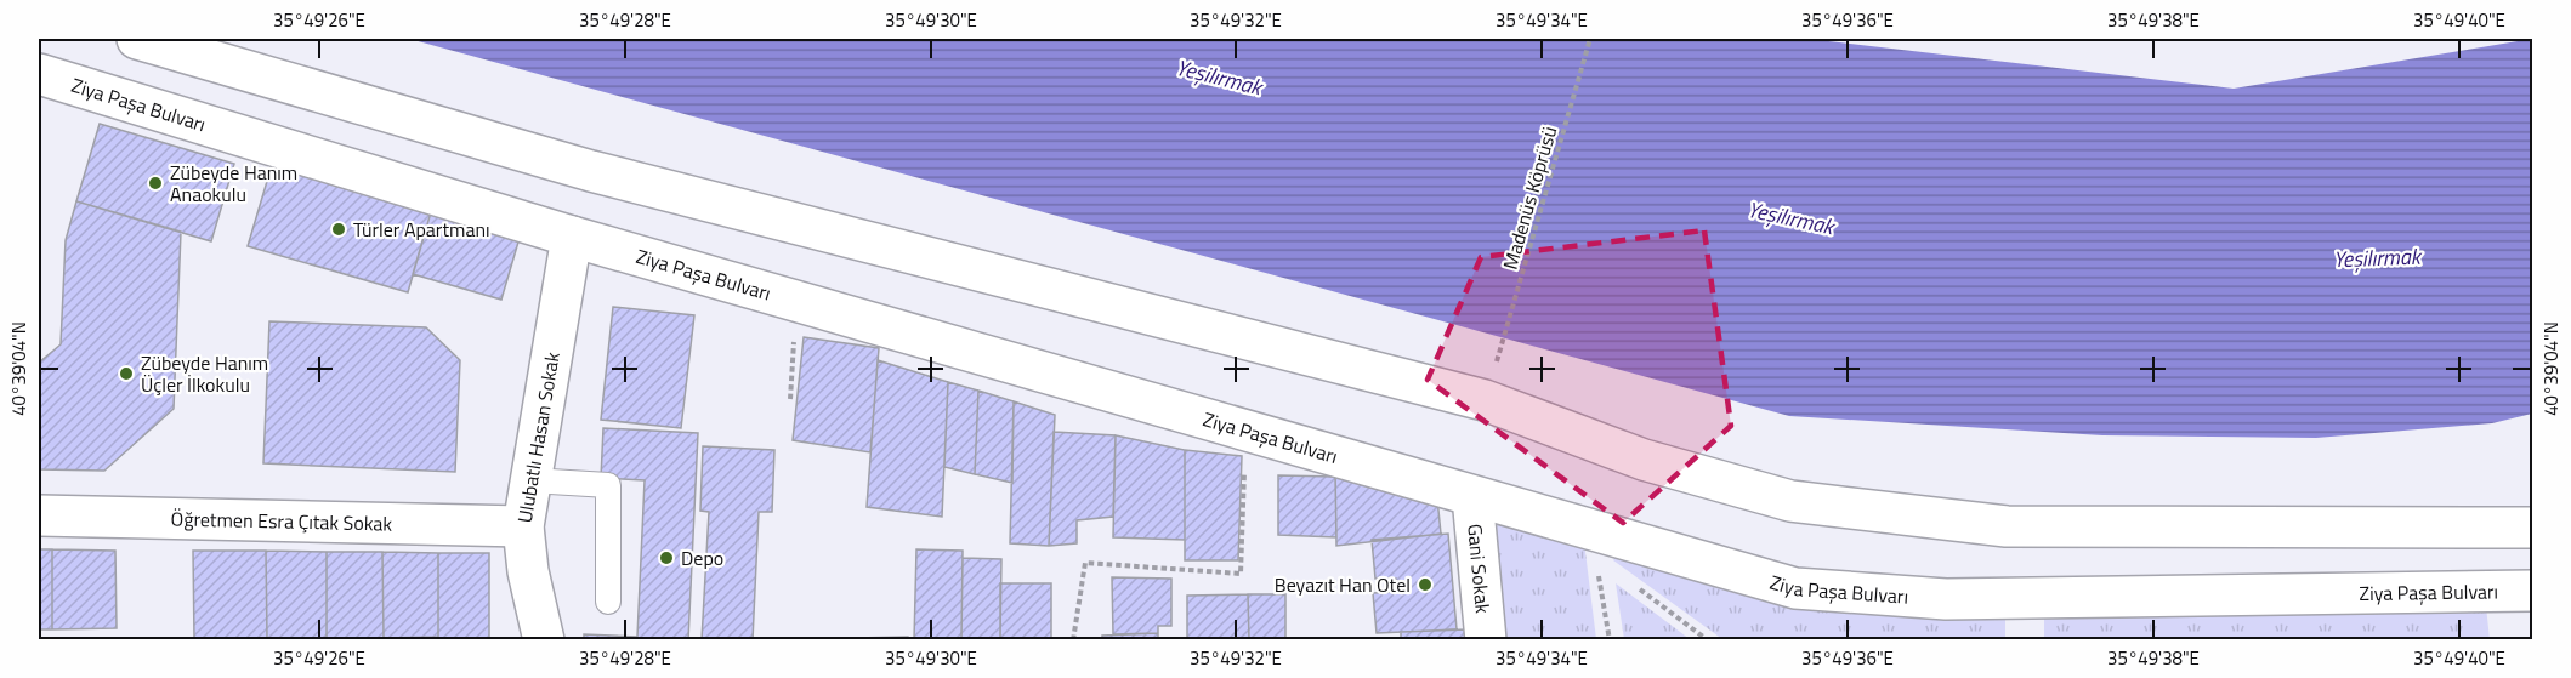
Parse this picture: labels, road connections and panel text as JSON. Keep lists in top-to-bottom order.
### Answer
{
  "streets": {
    "street": [
      "Ziya Paşa Bulvarı",
      "Ulubatlı Hasan Sokak",
      "Öğretmen Esra Çıtak Sokak",
      "Gani Sokak"
    ],
    "path": ["Madenüs Köprüsü"]
  },
  "crossings": [
    ["Ziya Paşa Bulvarı", "Ulubatlı Hasan Sokak"],
    ["Ziya Paşa Bulvarı", "Gani Sokak"],
    ["Ulubatlı Hasan Sokak", "Öğretmen Esra Çıtak Sokak"]
  ],
  "water": ["Yeşilırmak"],
  "places": [
    "Zübeyde Hanım Anaokulu",
    "Türler Apartmanı",
    "Zübeyde Hanım Üçler İlkokulu",
    "Depo",
    "Beyazıt Han Otel"
  ],
  "coordinates": [
    "35°49'26\"E",
    "35°49'28\"E",
    "35°49'30\"E",
    "35°49'32\"E",
    "35°49'34\"E",
    "35°49'36\"E",
    "35°49'38\"E",
    "35°49'40\"E",
    "40°39'04\"N"
  ]
}
